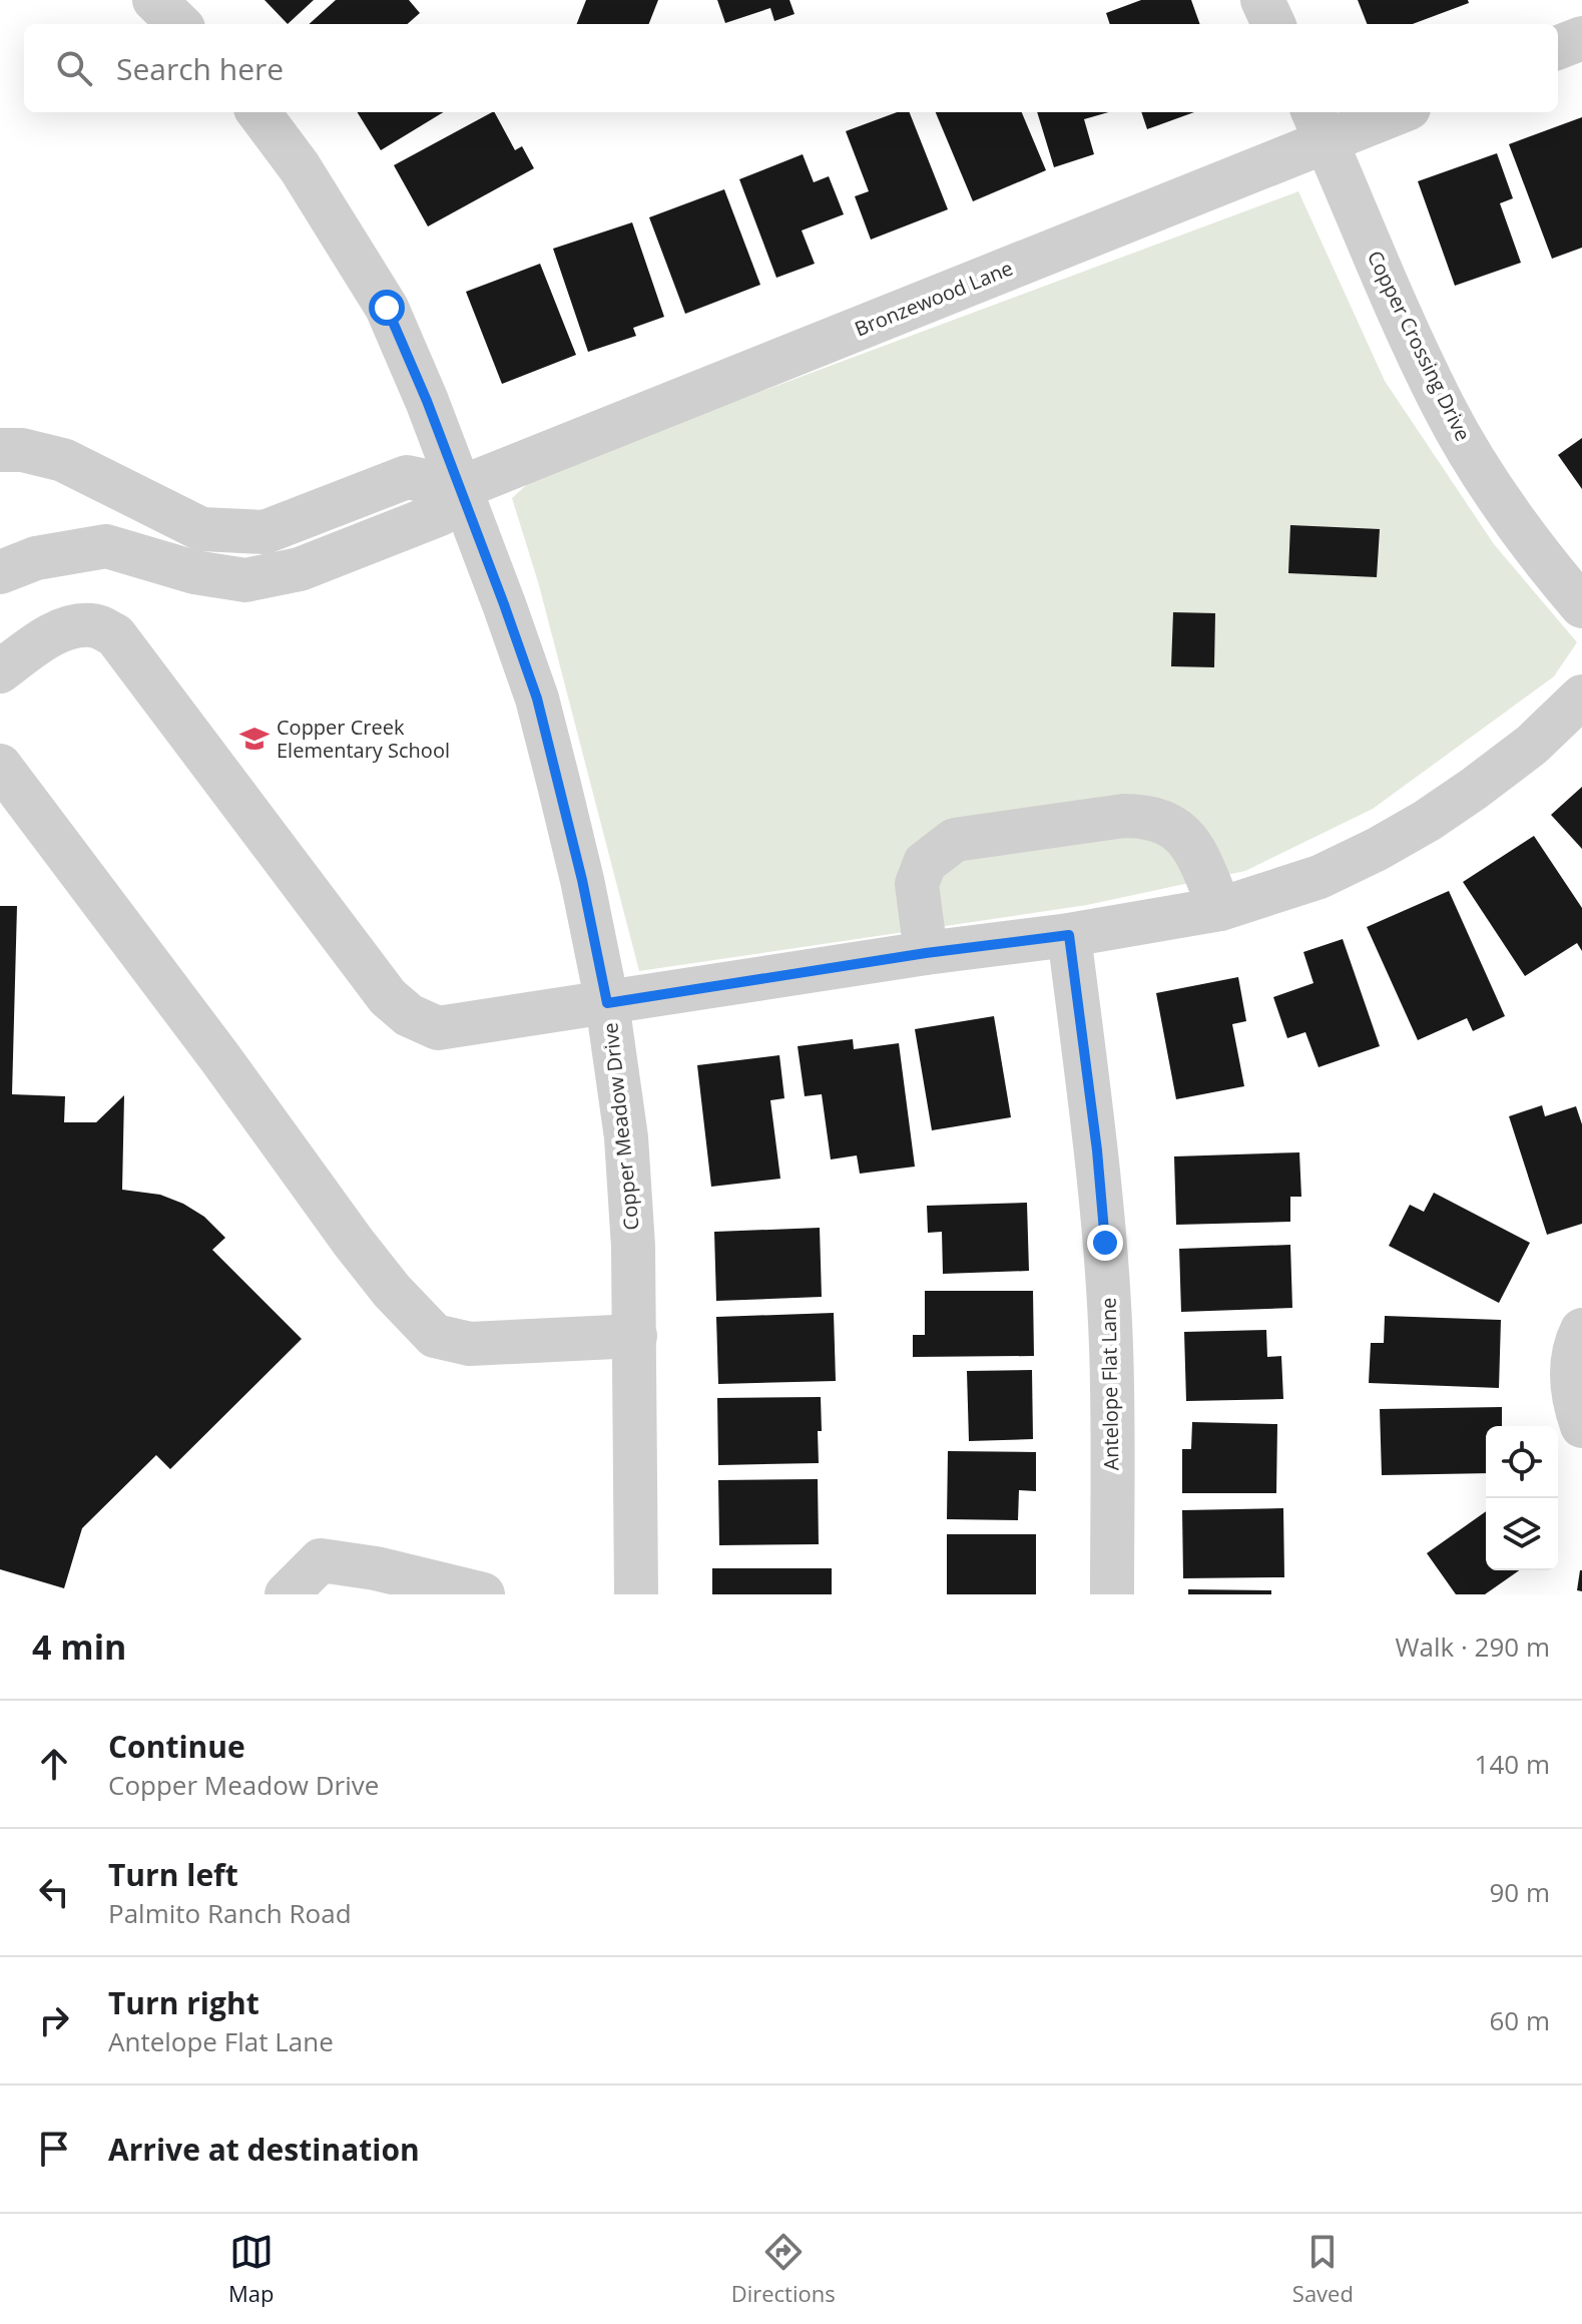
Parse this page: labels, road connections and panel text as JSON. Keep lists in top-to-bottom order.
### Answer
{
  "streets": {
    "street": [
      "Bronzewood Lane",
      "Copper Crossing Drive",
      "Copper Meadow Drive",
      "Antelope Flat Lane"
    ]
  },
  "crossings": [
    ["Bronzewood Lane", "Copper Crossing Drive"],
    ["Bronzewood Lane", "Copper Meadow Drive"]
  ],
  "places": {
    "school or university": ["Copper Creek Elementary School"]
  },
  "page": {
    "search": "Search here",
    "heading": ["4 min", "Walk · 290 m"],
    "list": [
      ["Continue", "Copper Meadow Drive", "140 m"],
      ["Turn left", "Palmito Ranch Road", "90 m"],
      ["Turn right", "Antelope Flat Lane", "60 m"],
      "Arrive at destination"
    ],
    "nav": ["Map", "Directions", "Saved"]
  }
}
